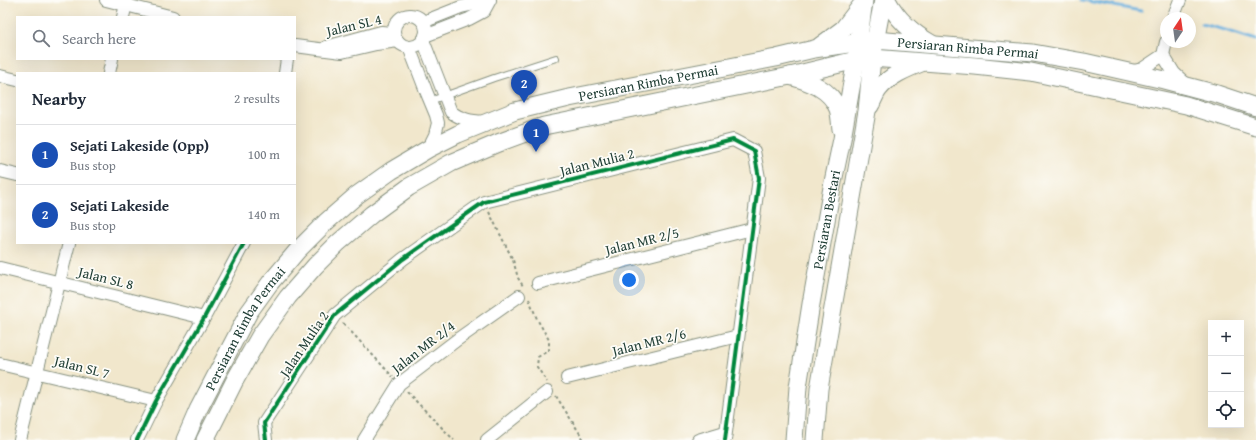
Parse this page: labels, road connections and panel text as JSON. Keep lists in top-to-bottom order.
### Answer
{
  "streets": {
    "main road": ["Persiaran Rimba Permai", "Persiaran Bestari"],
    "street": [
      "Jalan SL 4",
      "Jalan Mulia 2",
      "Jalan MR 2/5",
      "Jalan SL 8",
      "Jalan MR 2/6",
      "Jalan MR 2/4",
      "Jalan SL 7"
    ]
  },
  "crossings": [
    ["Persiaran Rimba Permai", "Persiaran Bestari"],
    ["Jalan Mulia 2", "Jalan MR 2/5"],
    ["Jalan Mulia 2", "Jalan MR 2/6"]
  ],
  "north": "top",
  "page": {
    "search": "Search here",
    "pins": ["2", "1"],
    "heading": ["Nearby", "2 results"],
    "list": [
      {
        "mark": "1",
        "name": "Sejati Lakeside (Opp)",
        "note": "Bus stop",
        "value": "100 m"
      },
      {
        "mark": "2",
        "name": "Sejati Lakeside",
        "note": "Bus stop",
        "value": "140 m"
      }
    ],
    "map_buttons": ["+", "−"]
  }
}
